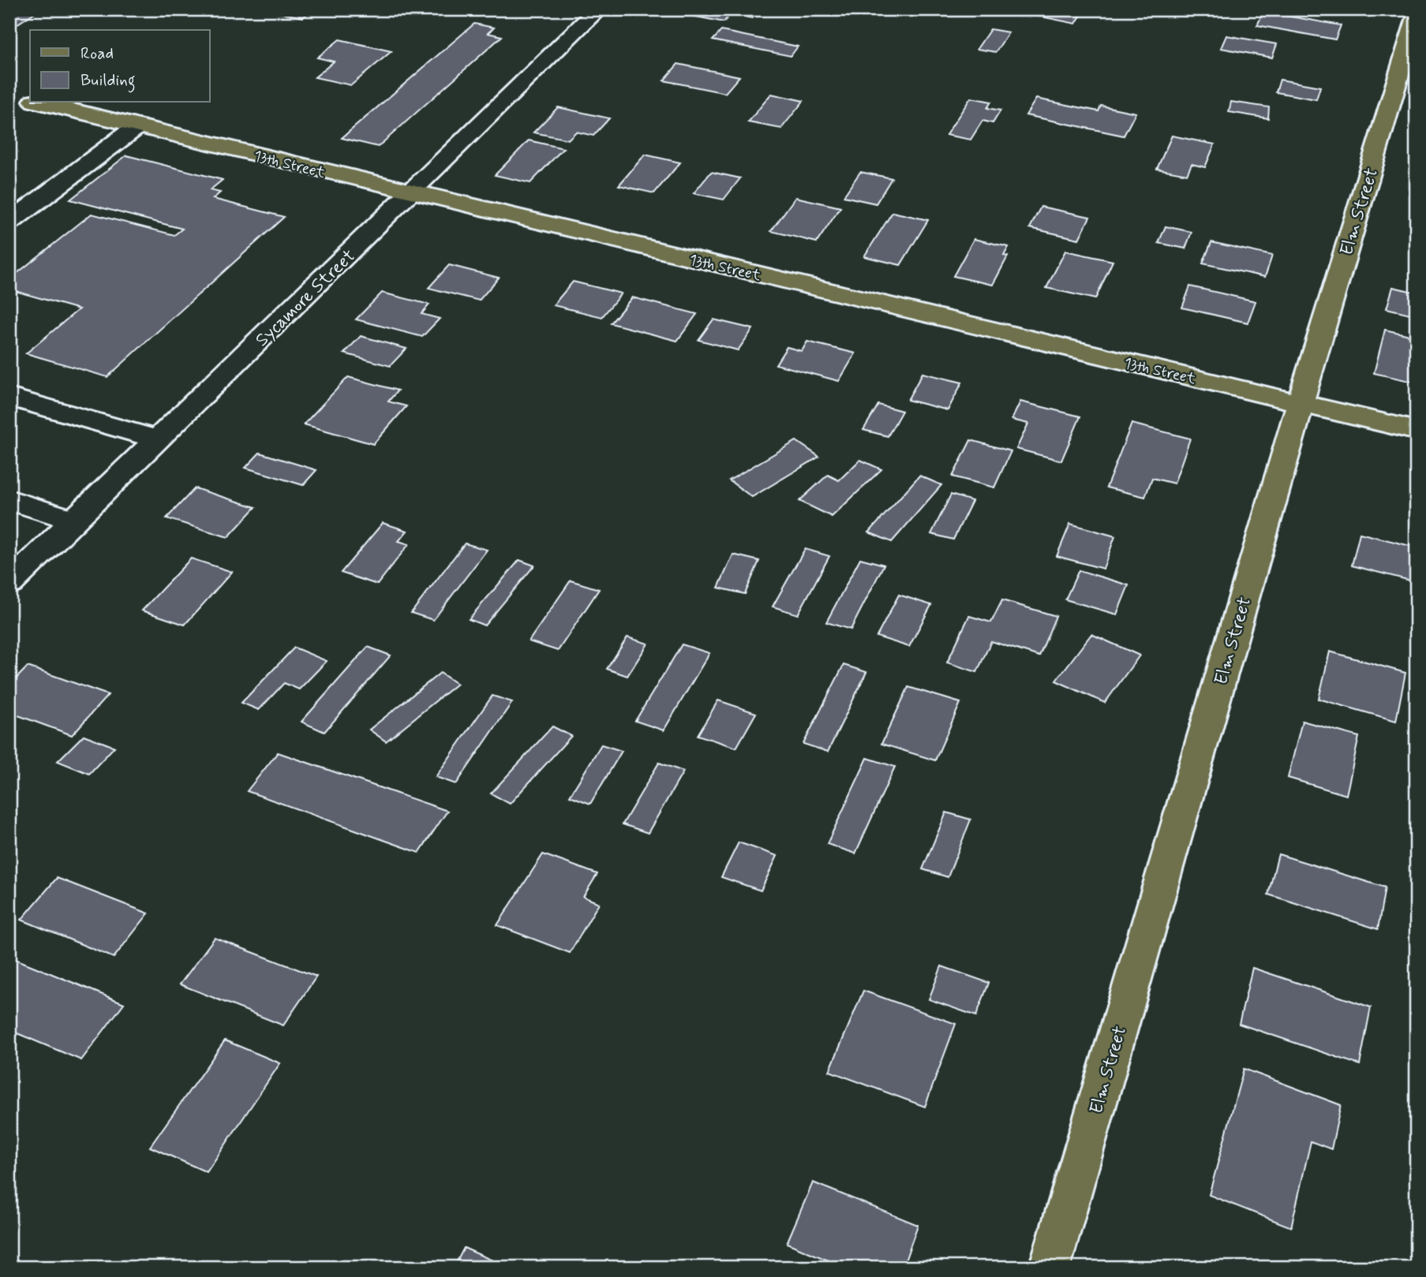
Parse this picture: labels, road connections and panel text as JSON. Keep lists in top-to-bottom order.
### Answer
{
  "streets": {
    "main road": ["13th Street", "Elm Street"],
    "street": ["Sycamore Street"]
  },
  "crossings": [
    ["13th Street", "Elm Street"],
    ["13th Street", "Sycamore Street"]
  ],
  "legend": ["Road", "Building"]
}
